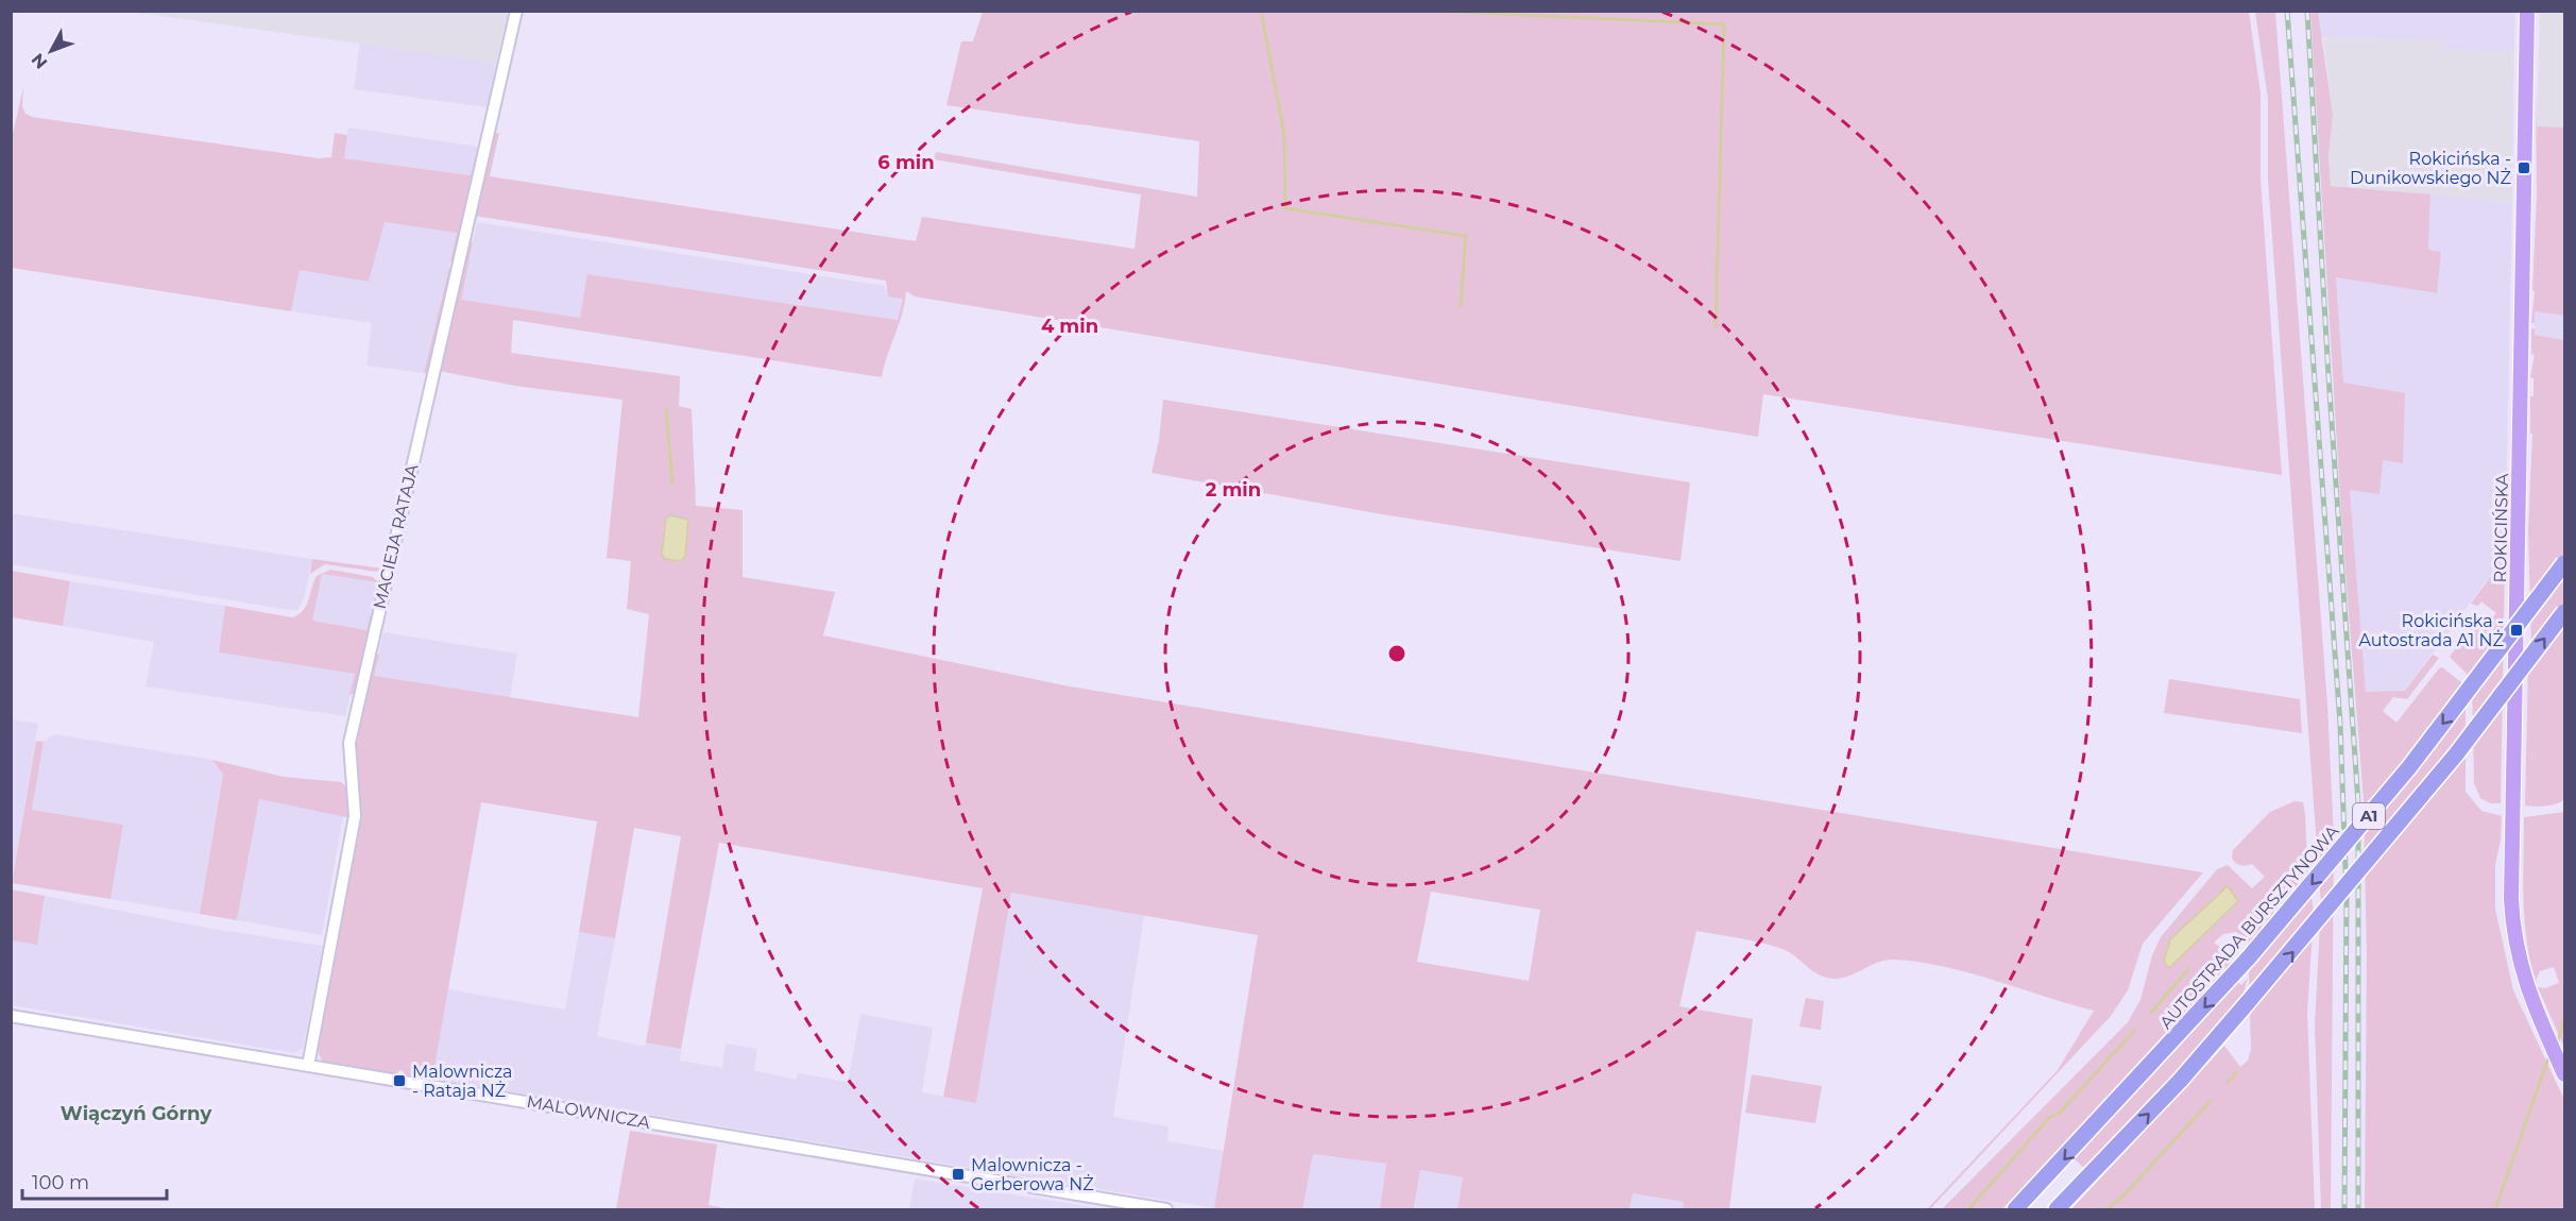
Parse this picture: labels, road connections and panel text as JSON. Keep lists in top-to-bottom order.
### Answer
{
  "streets": {
    "highway": ["A1", "AUTOSTRADA BURSZTYNOWA"],
    "main road": ["ROKICIŃSKA"],
    "street": ["MACIEJA RATAJA", "MALOWNICZA"]
  },
  "crossings": [
    ["MACIEJA RATAJA", "MALOWNICZA"]
  ],
  "districts": ["Wiączyń Górny"],
  "places": {
    "transit": [
      "Rokicińska - Dunikowskiego NŻ",
      "Rokicińska - Autostrada A1 NŻ",
      "Malownicza - Rataja NŻ",
      "Malownicza - Gerberowa NŻ"
    ]
  },
  "scale_bar": "100 m",
  "north": "bottom left",
  "rings": ["6 min", "4 min", "2 min"]
}
